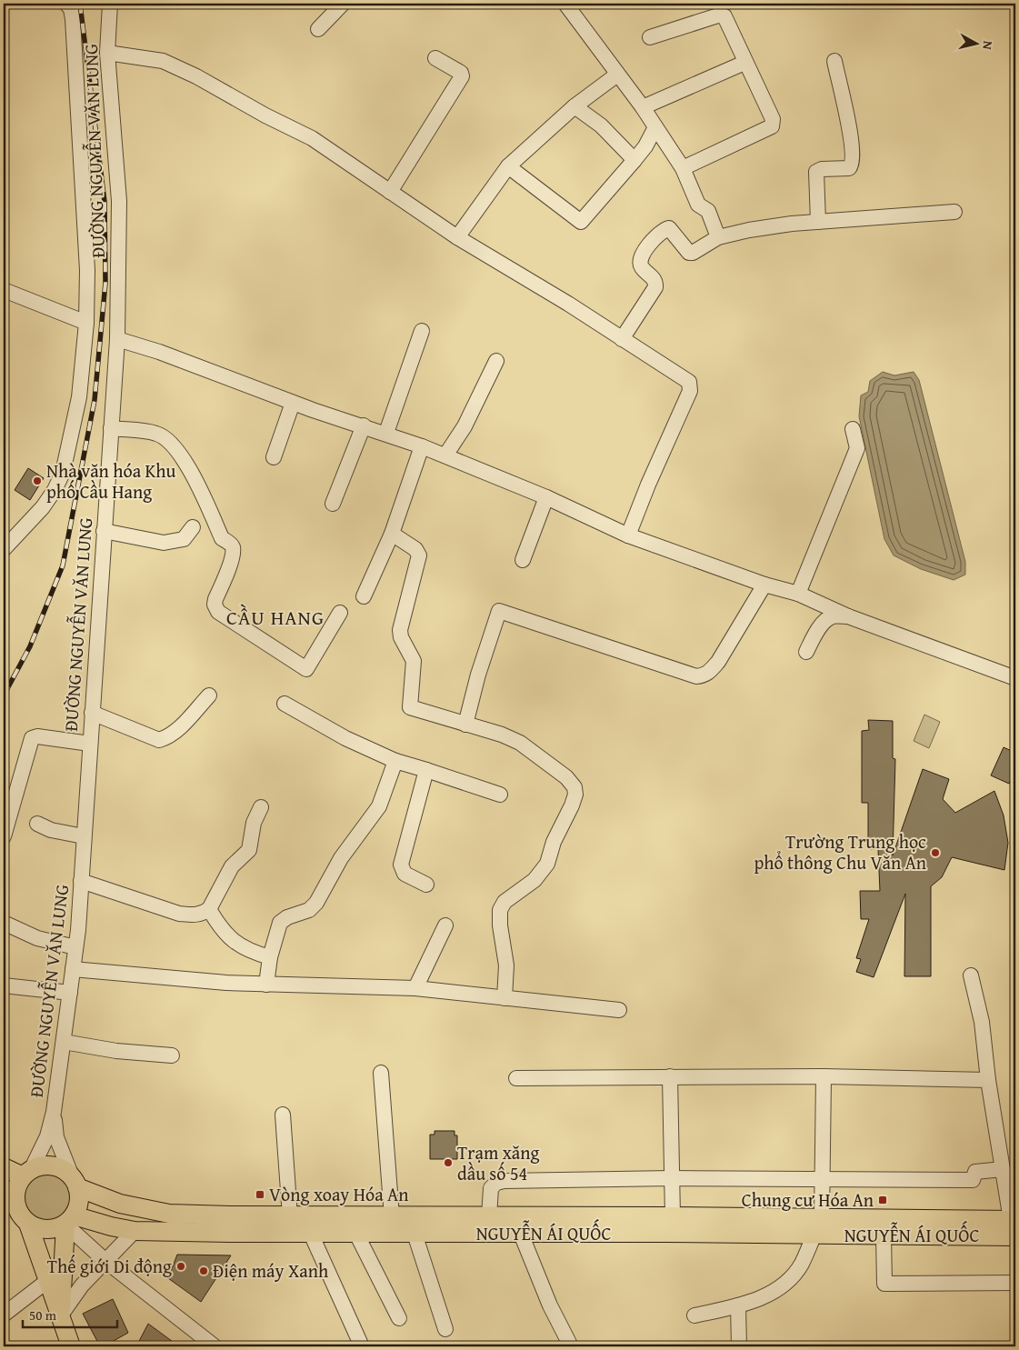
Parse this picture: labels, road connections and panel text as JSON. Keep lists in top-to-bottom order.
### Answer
{
  "streets": {
    "main road": ["NGUYỄN ÁI QUỐC"],
    "street": ["ĐƯỜNG NGUYỄN VĂN LUNG"]
  },
  "crossings": [
    ["ĐƯỜNG NGUYỄN VĂN LUNG", "NGUYỄN ÁI QUỐC"]
  ],
  "districts": ["CẦU HANG"],
  "places": {
    "other": [
      "Nhà văn hóa Khu phố Cầu Hang",
      "Trường Trung học phổ thông Chu Văn An",
      "Trạm xăng dầu số 54",
      "Thế giới Di động",
      "Điện máy Xanh"
    ],
    "transit": ["Vòng xoay Hóa An", "Chung cư Hóa An"]
  },
  "scale_bar": "50 m",
  "north": "right"
}
